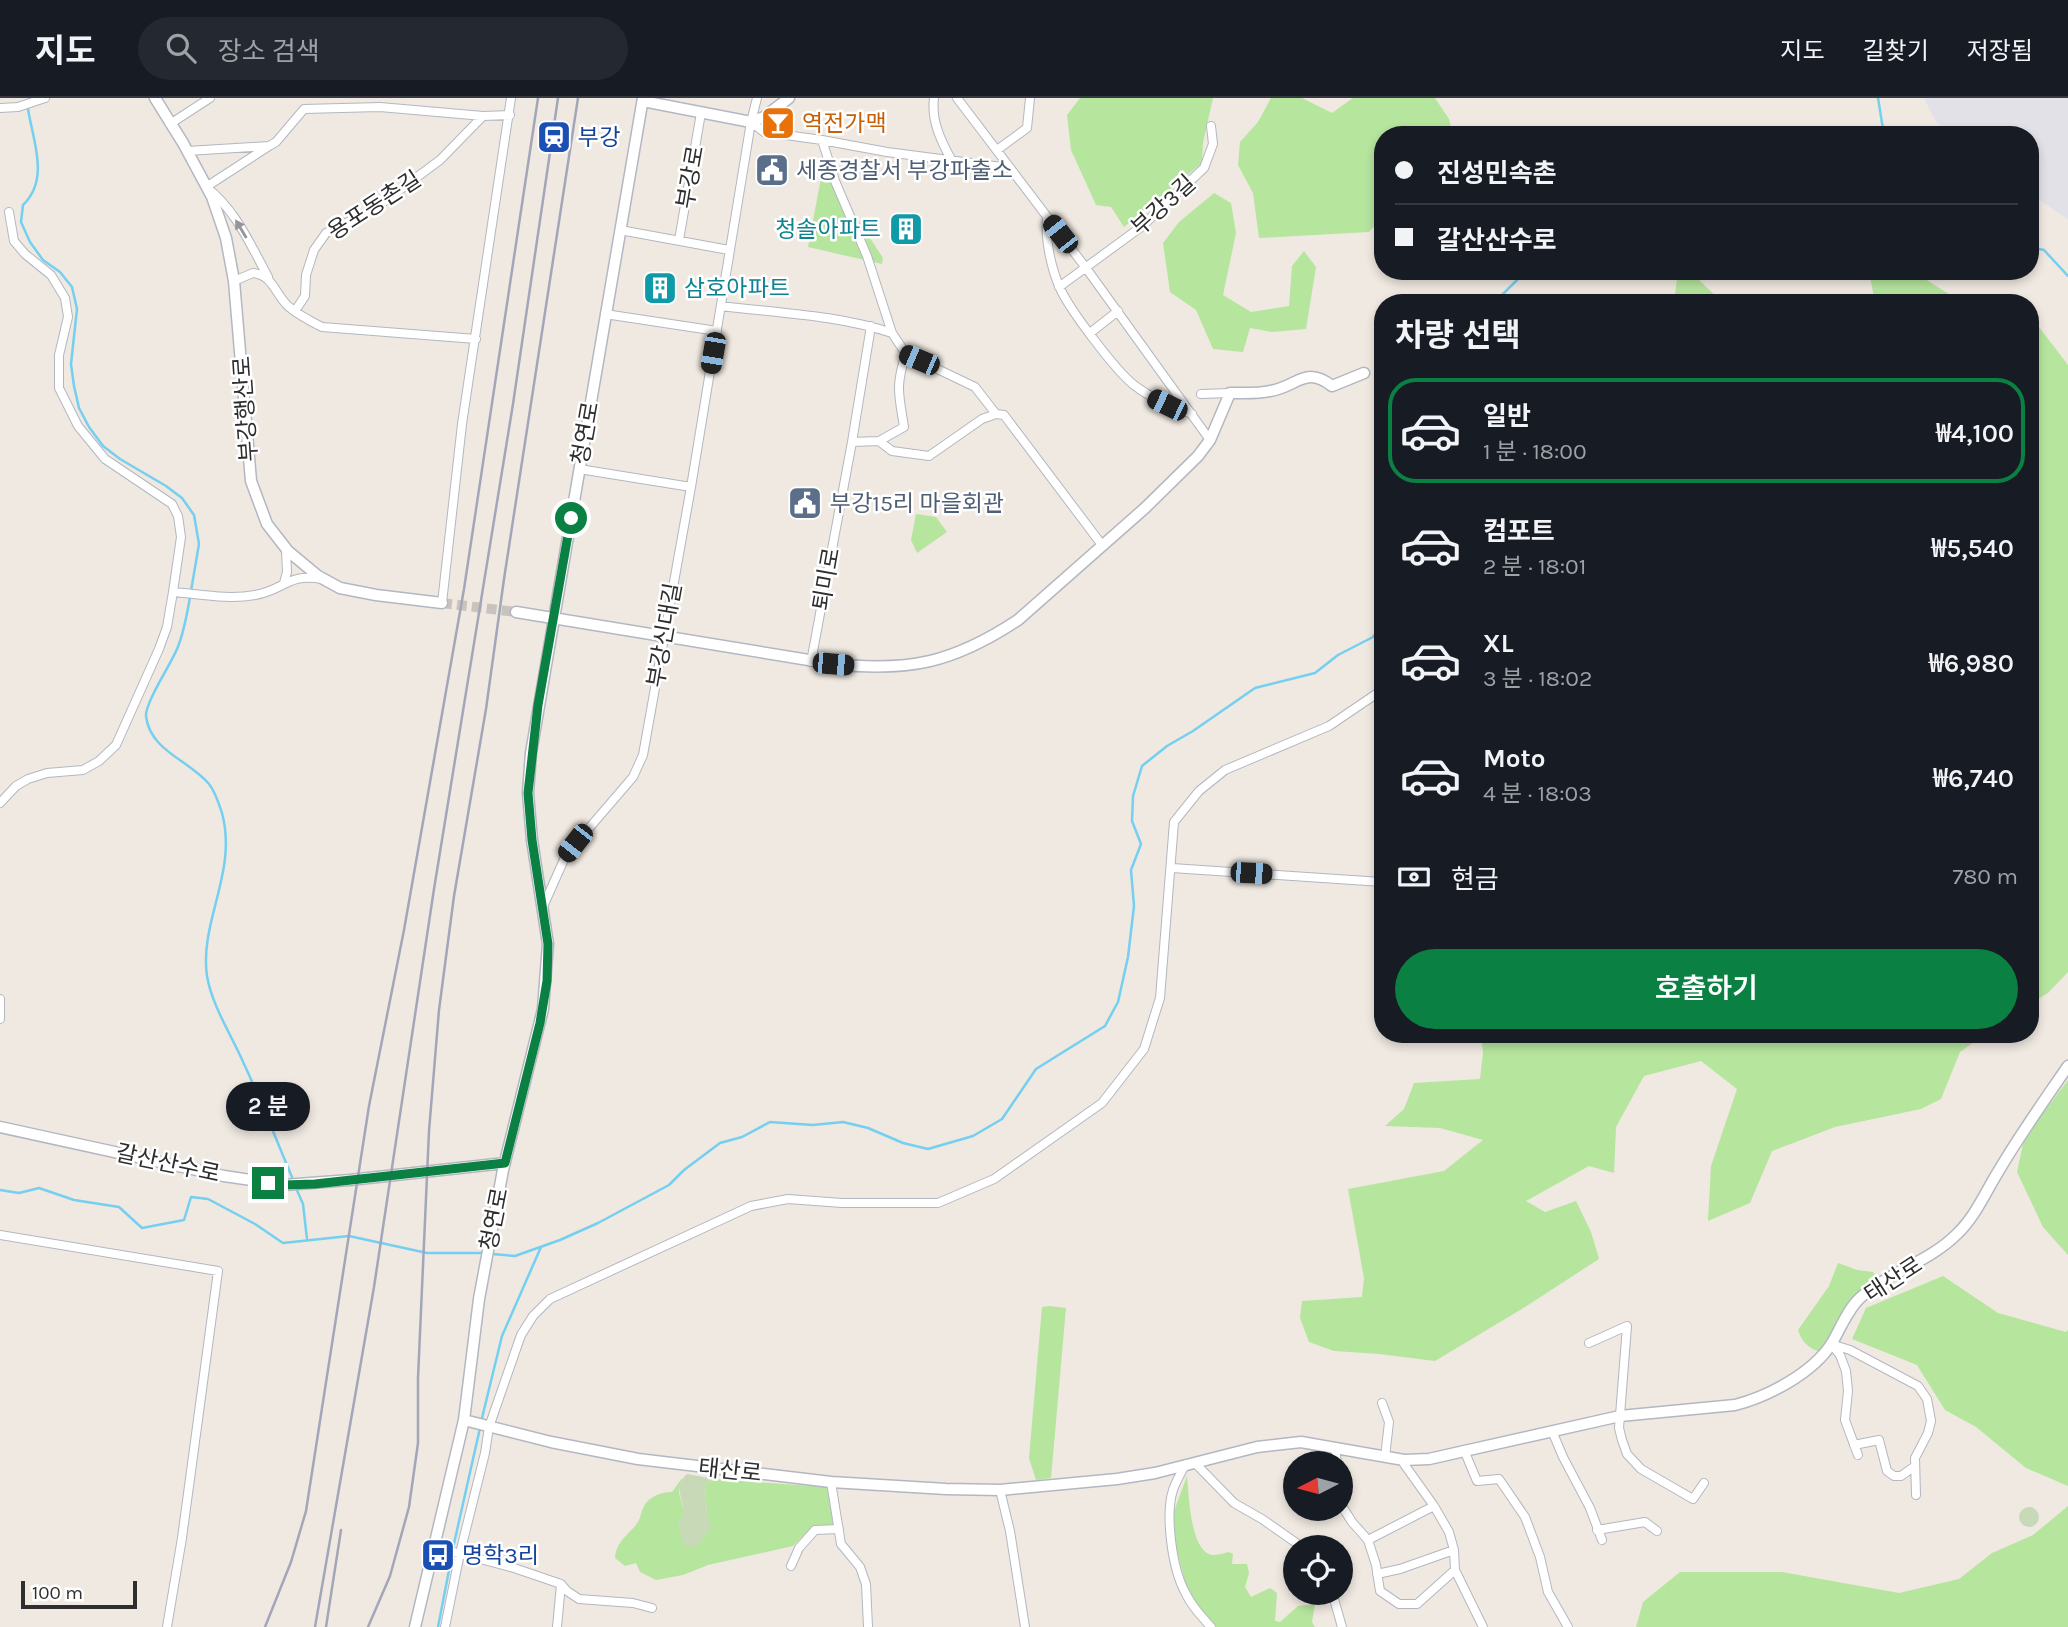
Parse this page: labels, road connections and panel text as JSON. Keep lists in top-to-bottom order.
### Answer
{
  "streets": {
    "street": [
      "부강로",
      "용포동촌길",
      "부강3길",
      "부강행산로",
      "청연로",
      "퇴미로",
      "부강신대길",
      "갈산산수로",
      "태산로"
    ]
  },
  "crossings": [
    ["부강로", "청연로"],
    ["부강로", "부강신대길"],
    ["청연로", "부강신대길"],
    ["청연로", "갈산산수로"],
    ["청연로", "태산로"]
  ],
  "places": {
    "bar": ["역전가맥"],
    "station": ["부강"],
    "public building": ["세종경찰서 부강파출소", "부강15리 마을회관"],
    "building": ["청솔아파트", "삼호아파트"],
    "bus stop": ["명학3리"]
  },
  "scale_bar": "100 m",
  "north": "left",
  "page": {
    "header": "지도",
    "search": "장소 검색",
    "nav": ["지도", "길찾기", "저장됨"],
    "banner": ["진성민속촌", "갈산산수로"],
    "heading": "차량 선택",
    "list": [
      {
        "name": "일반",
        "note": "1 분 · 18:00",
        "value": "₩4,100"
      },
      {
        "name": "컴포트",
        "note": "2 분 · 18:01",
        "value": "₩5,540"
      },
      {
        "name": "XL",
        "note": "3 분 · 18:02",
        "value": "₩6,980"
      },
      {
        "name": "Moto",
        "note": "4 분 · 18:03",
        "value": "₩6,740"
      }
    ],
    "pay": ["현금", "780 m"],
    "buttons": "호출하기",
    "bubble": "2 분",
    "scale": "100 m"
  }
}
